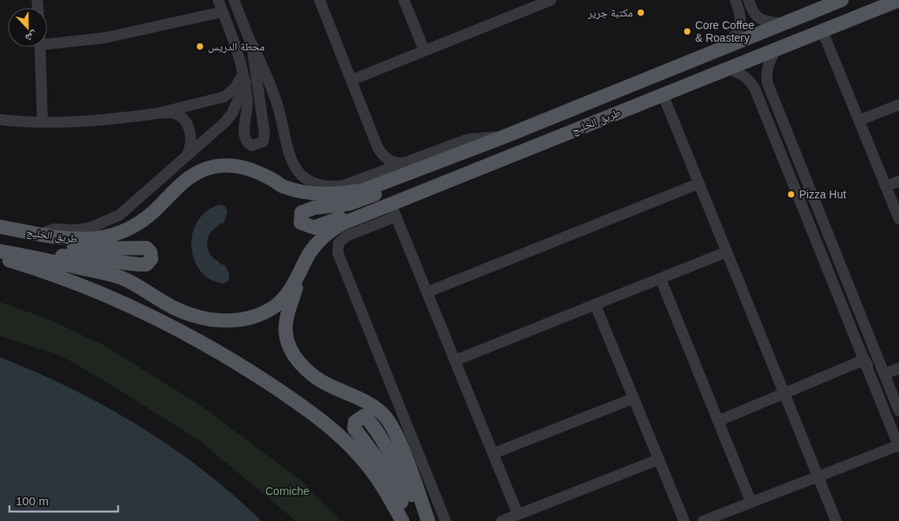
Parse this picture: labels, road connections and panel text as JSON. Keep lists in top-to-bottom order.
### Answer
{
  "streets": {
    "main road": ["طريق الخليج"]
  },
  "parks": ["Corniche"],
  "places": [
    "مكتبة جرير",
    "Core Coffee & Roastery",
    "محطة الدريس",
    "Pizza Hut"
  ],
  "scale_bar": "100 m",
  "north": "bottom"
}
